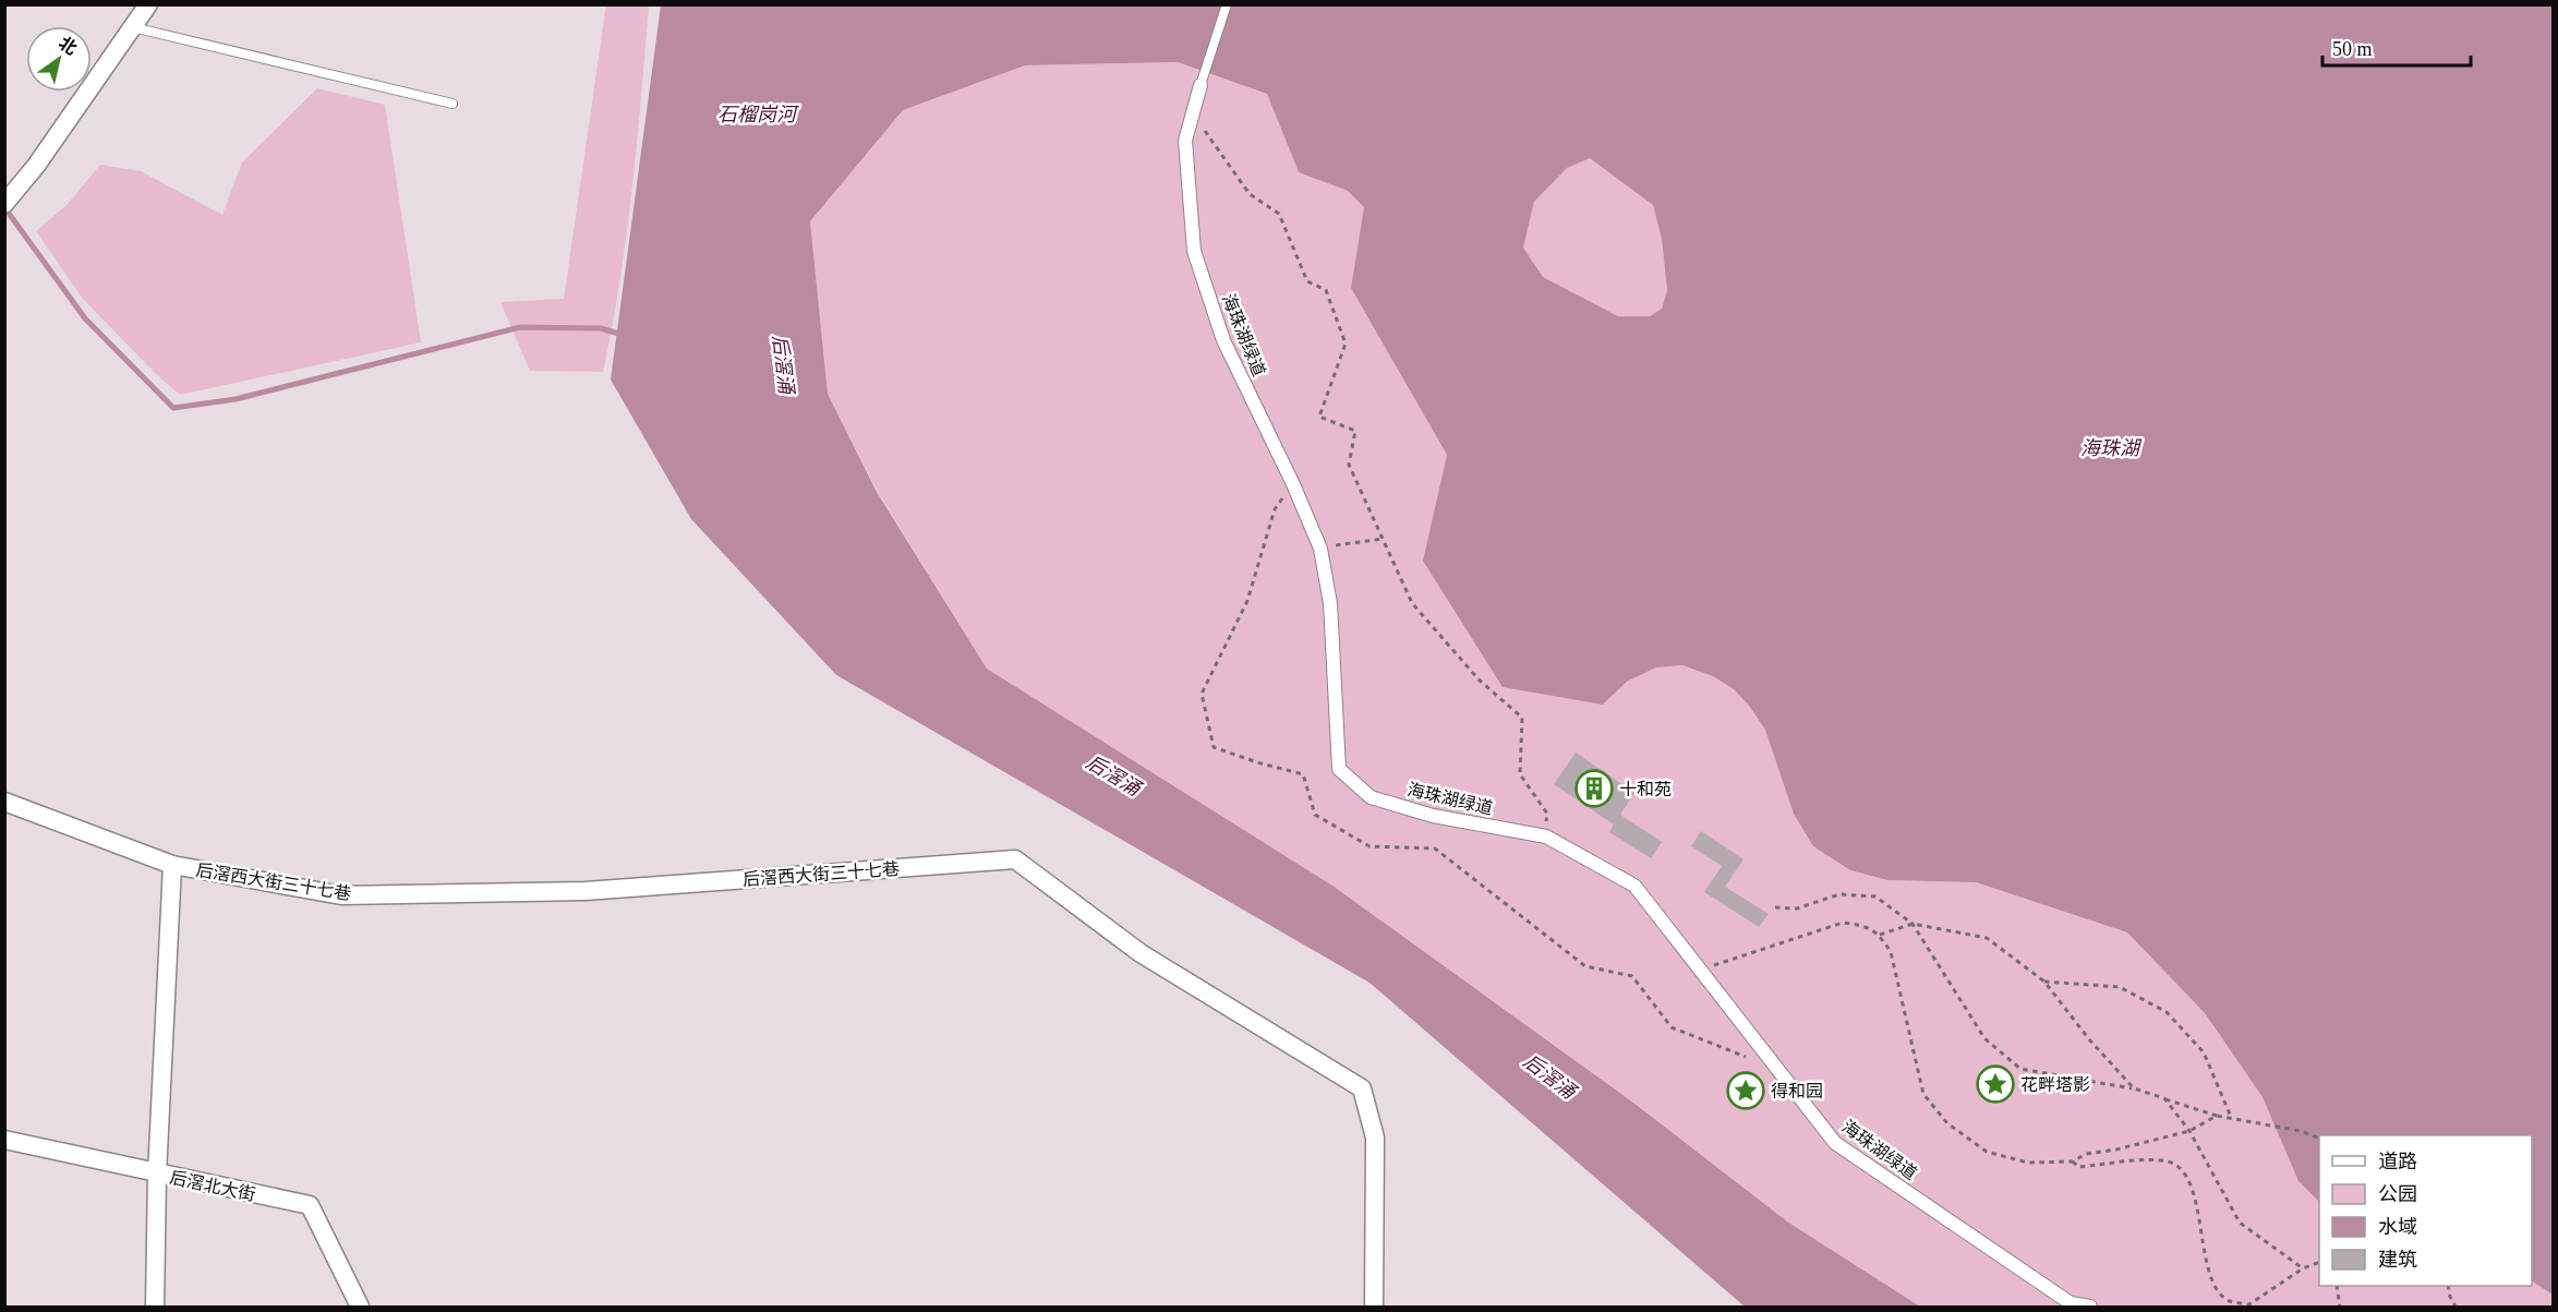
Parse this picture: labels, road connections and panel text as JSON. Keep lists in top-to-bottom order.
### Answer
{
  "streets": {
    "street": ["海珠湖绿道", "后滘西大街三十七巷", "后滘北大街"]
  },
  "water": ["石榴岗河", "后滘涌", "海珠湖"],
  "places": {
    "building": ["十和苑"],
    "place": ["花畔塔影", "得和园"]
  },
  "legend": [
    "道路",
    "公园",
    "水域",
    "建筑"
  ],
  "scale_bar": "50 m",
  "north": "top right"
}
